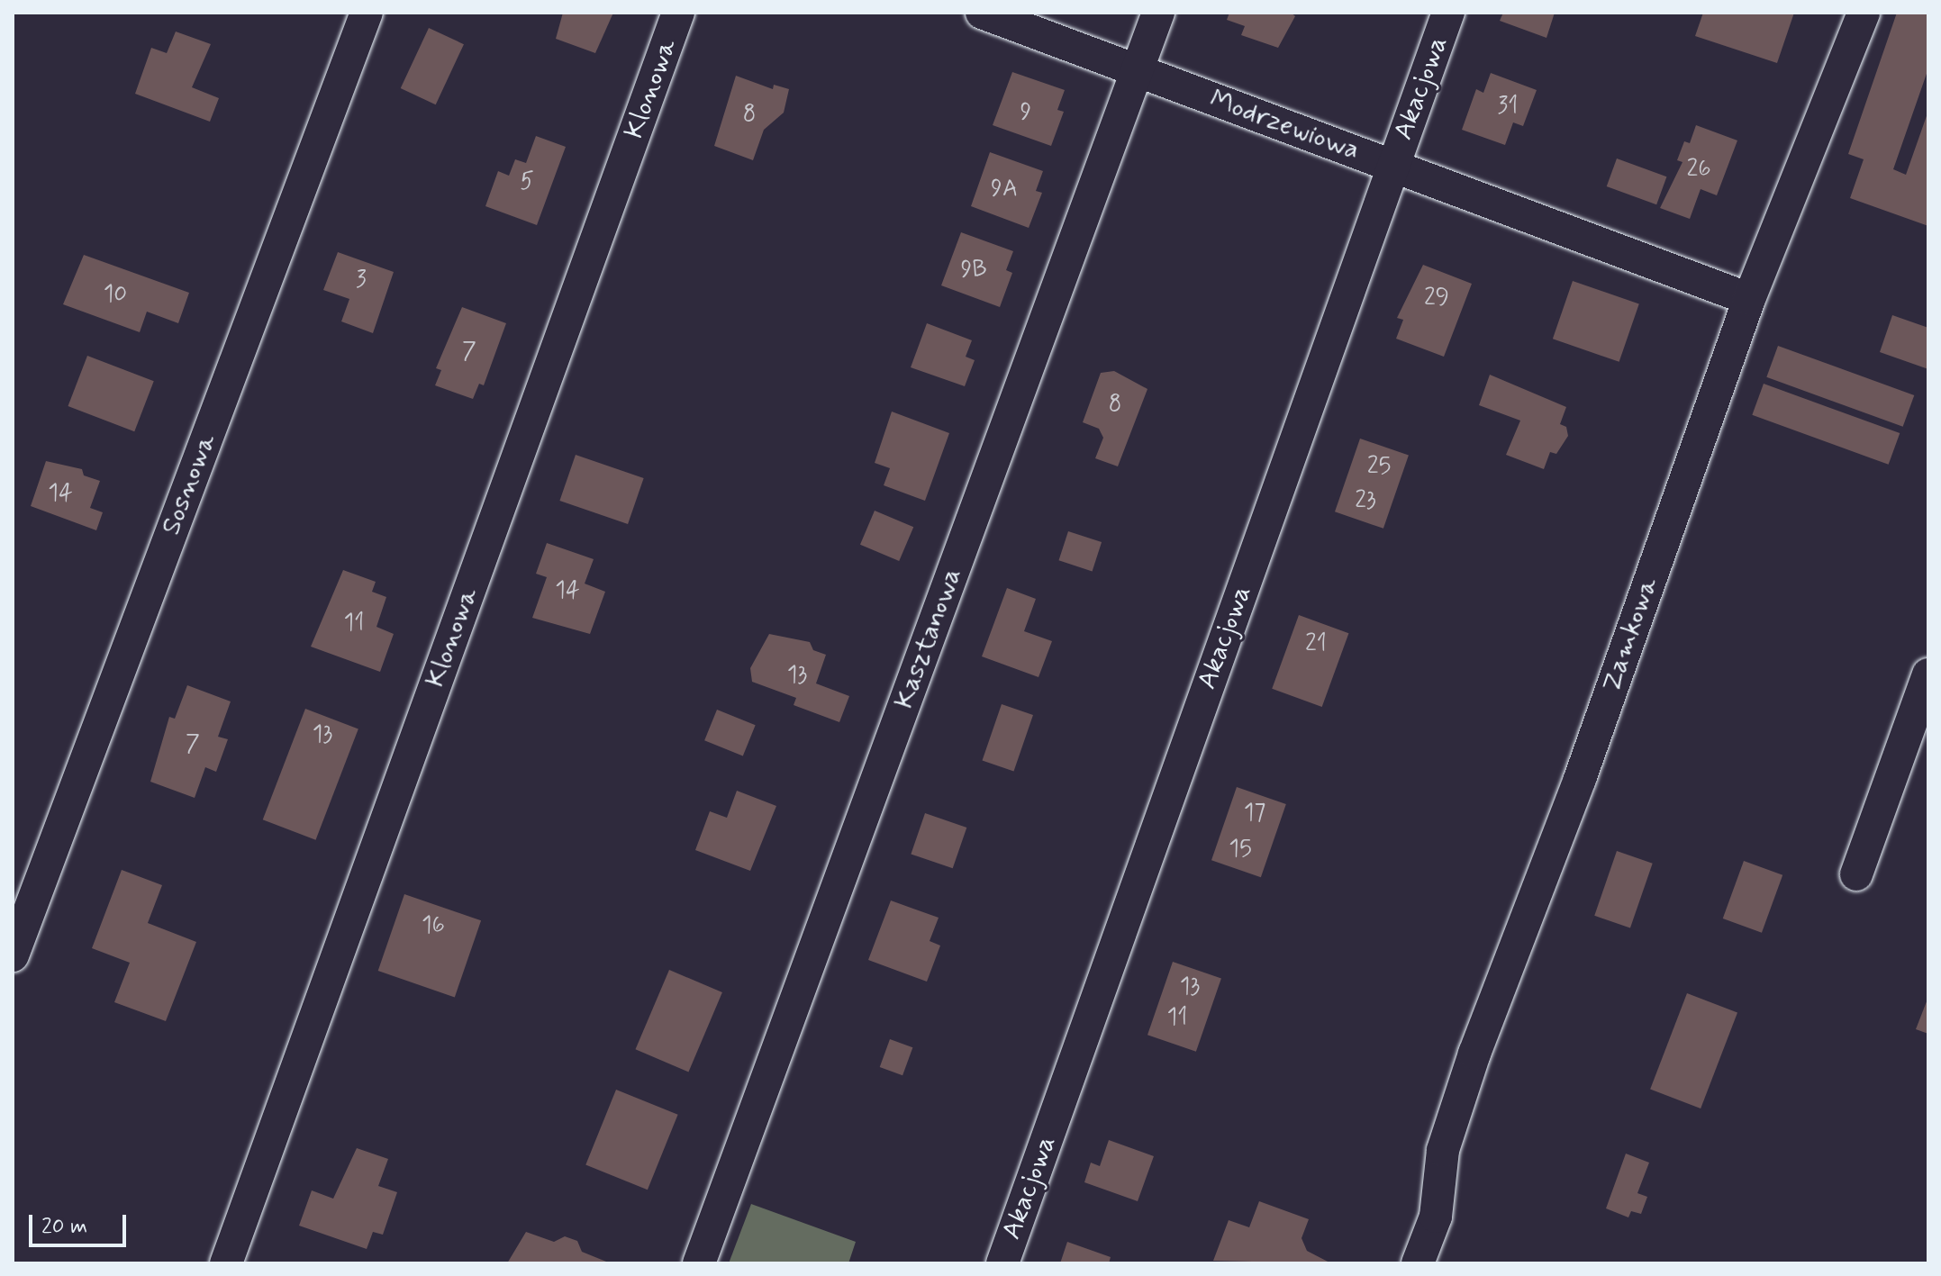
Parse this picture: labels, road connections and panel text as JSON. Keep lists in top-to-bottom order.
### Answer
{
  "streets": {
    "street": [
      "Akacjowa",
      "Klonowa",
      "Modrzewiowa",
      "Sosnowa",
      "Zamkowa",
      "Kasztanowa"
    ]
  },
  "crossings": [
    ["Akacjowa", "Modrzewiowa"],
    ["Modrzewiowa", "Zamkowa"],
    ["Modrzewiowa", "Kasztanowa"]
  ],
  "house_numbers": [
    "31",
    "9",
    "8",
    "26",
    "5",
    "9A",
    "9B",
    "3",
    "10",
    "29",
    "7",
    "8",
    "25",
    "14",
    "23",
    "14",
    "11",
    "21",
    "13",
    "13",
    "7",
    "17",
    "15",
    "16",
    "13",
    "11"
  ],
  "scale_bar": "20 m"
}
